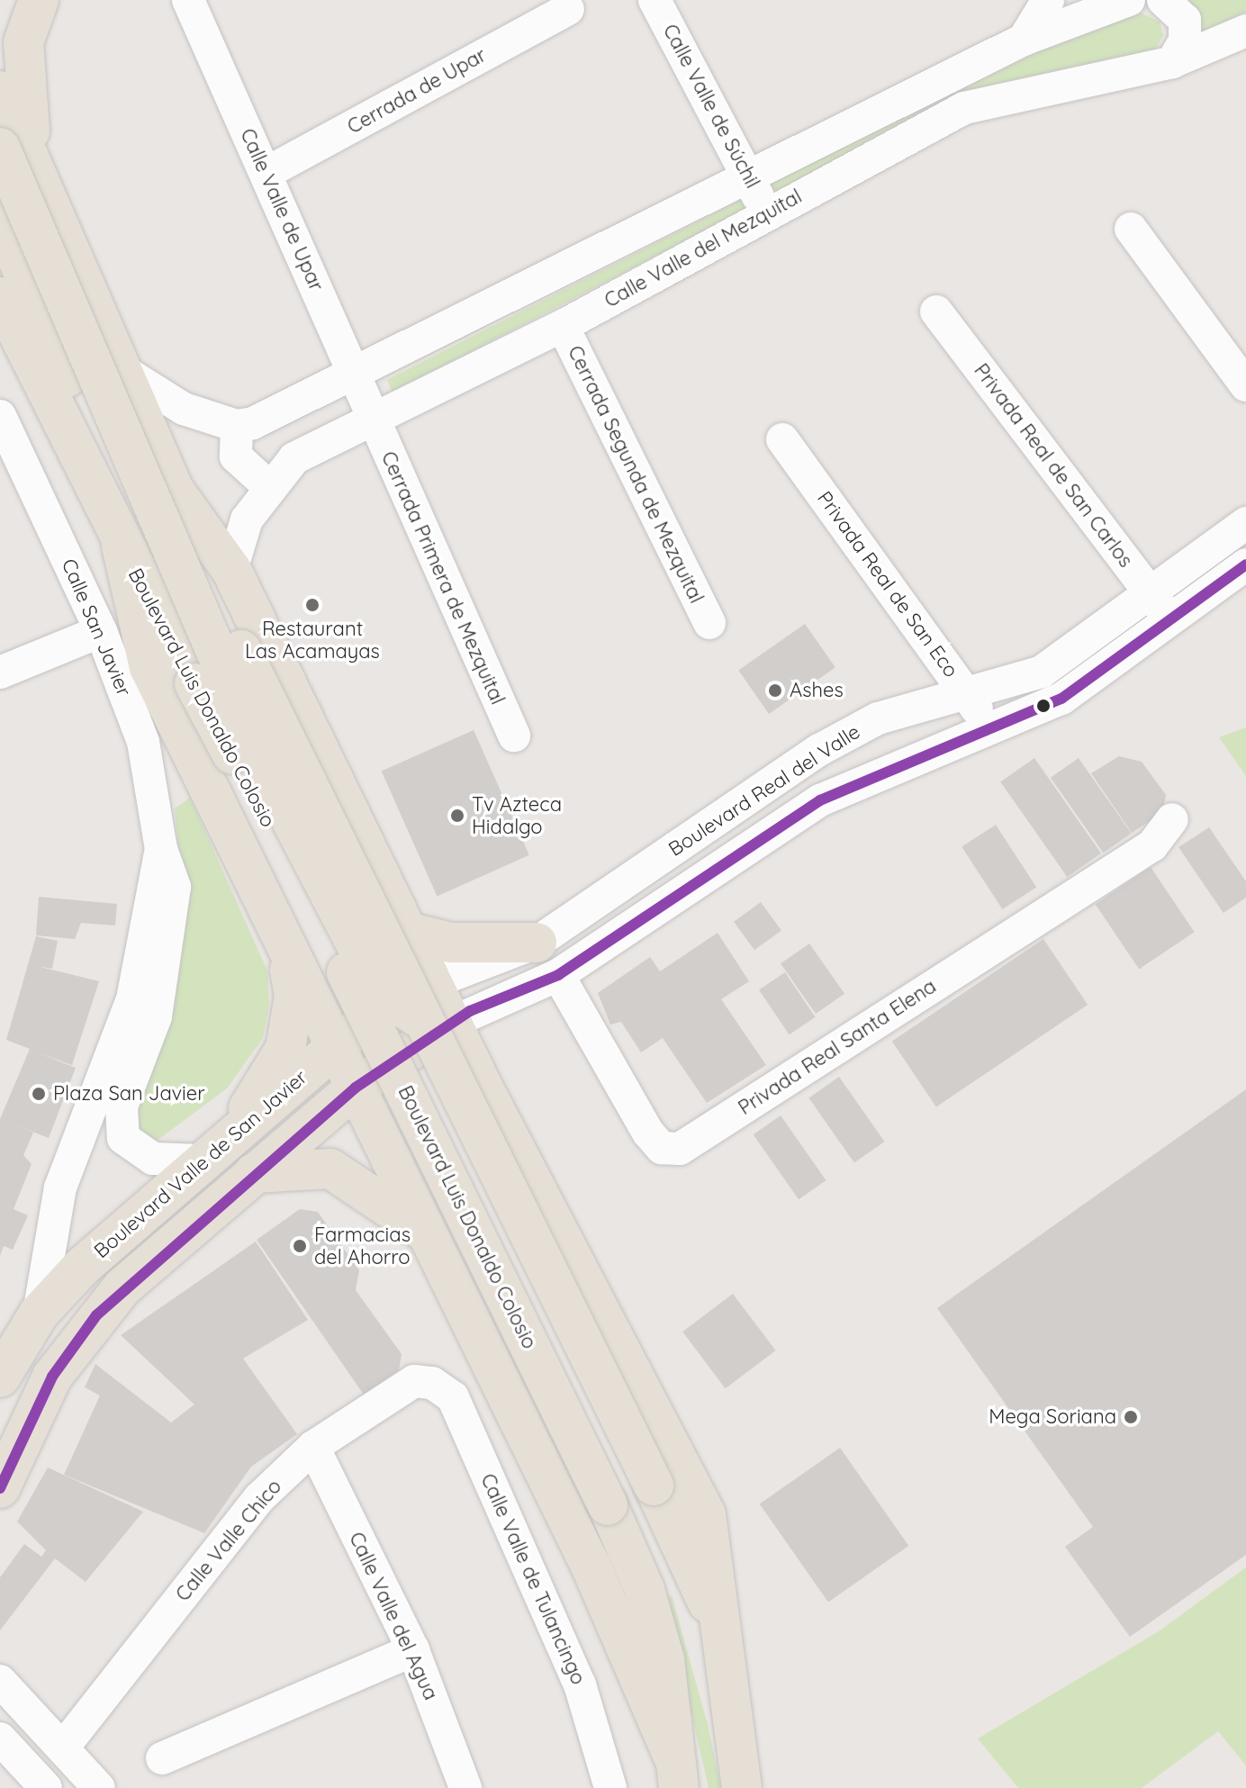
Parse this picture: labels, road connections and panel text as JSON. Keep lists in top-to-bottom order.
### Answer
{
  "streets": {
    "main road": ["Boulevard Luis Donaldo Colosio", "Boulevard Valle de San Javier"],
    "street": [
      "Cerrada de Upar",
      "Calle Valle de Súchil",
      "Calle Valle de Upar",
      "Calle Valle del Mezquital",
      "Privada Real de San Carlos",
      "Cerrada Segunda de Mezquital",
      "Cerrada Primera de Mezquital",
      "Privada Real de San Eco",
      "Calle San Javier",
      "Boulevard Real del Valle",
      "Privada Real Santa Elena",
      "Calle Valle Chico",
      "Calle Valle de Tulancingo",
      "Calle Valle del Agua"
    ]
  },
  "crossings": [
    ["Cerrada de Upar", "Calle Valle de Upar"],
    ["Calle Valle de Súchil", "Calle Valle del Mezquital"],
    ["Calle Valle de Upar", "Calle Valle del Mezquital"],
    ["Calle Valle de Upar", "Cerrada Primera de Mezquital"],
    ["Calle Valle del Mezquital", "Cerrada Segunda de Mezquital"],
    ["Calle Valle del Mezquital", "Cerrada Primera de Mezquital"],
    ["Privada Real de San Carlos", "Boulevard Real del Valle"],
    ["Privada Real de San Eco", "Boulevard Real del Valle"],
    ["Calle San Javier", "Boulevard Valle de San Javier"],
    ["Boulevard Luis Donaldo Colosio", "Boulevard Valle de San Javier"],
    ["Boulevard Real del Valle", "Privada Real Santa Elena"],
    ["Boulevard Real del Valle", "Boulevard Valle de San Javier"],
    ["Calle Valle Chico", "Calle Valle de Tulancingo"],
    ["Calle Valle Chico", "Calle Valle del Agua"]
  ],
  "places": [
    "Restaurant Las Acamayas",
    "Ashes",
    "Tv Azteca Hidalgo",
    "Plaza San Javier",
    "Farmacias del Ahorro",
    "Mega Soriana"
  ]
}
